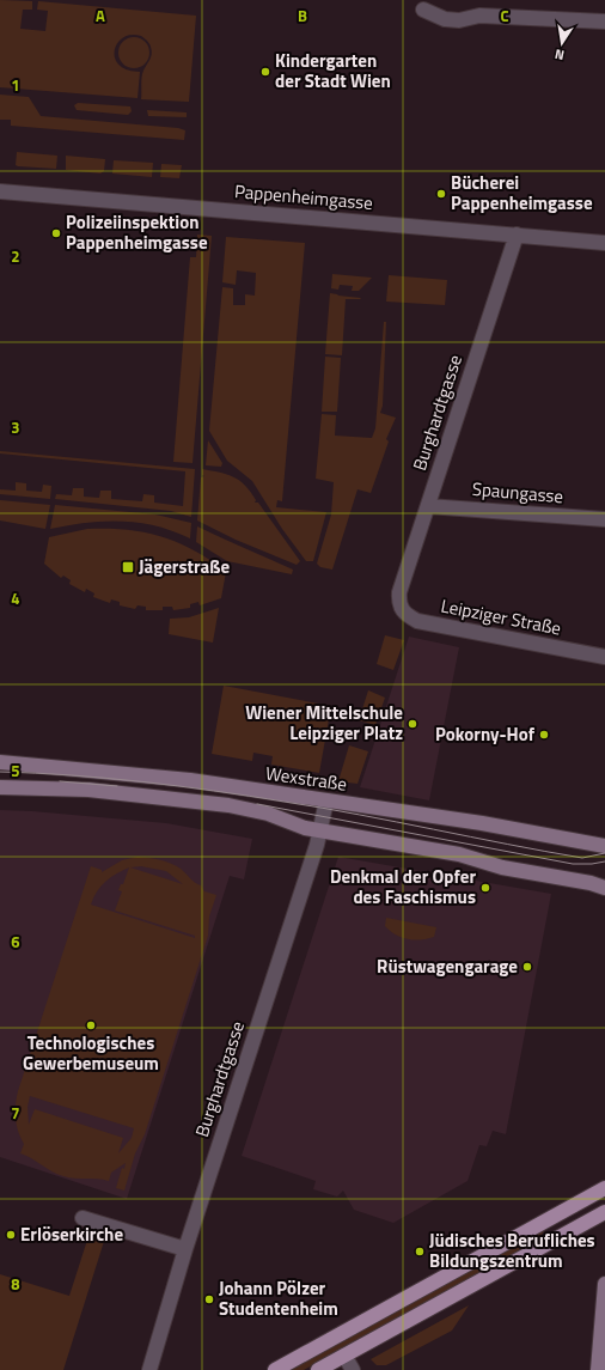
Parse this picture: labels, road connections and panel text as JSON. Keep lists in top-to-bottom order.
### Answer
{
  "streets": {
    "street": [
      "Pappenheimgasse",
      "Burghardtgasse",
      "Spaungasse",
      "Leipziger Straße",
      "Wexstraße"
    ]
  },
  "crossings": [
    ["Pappenheimgasse", "Burghardtgasse"],
    ["Burghardtgasse", "Spaungasse"],
    ["Burghardtgasse", "Leipziger Straße"],
    ["Burghardtgasse", "Wexstraße"]
  ],
  "places": {
    "other": [
      "Kindergarten der Stadt Wien",
      "Bücherei Pappenheimgasse",
      "Polizeiinspektion Pappenheimgasse",
      "Wiener Mittelschule Leipziger Platz",
      "Pokorny-Hof",
      "Denkmal der Opfer des Faschismus",
      "Rüstwagengarage",
      "Technologisches Gewerbemuseum",
      "Erlöserkirche",
      "Jüdisches Berufliches Bildungszentrum",
      "Johann Pölzer Studentenheim"
    ],
    "transit": ["Jägerstraße"]
  },
  "north": "bottom",
  "grid": {
    "columns": ["A", "B", "C"],
    "rows": [
      "1",
      "2",
      "3",
      "4",
      "5",
      "6",
      "7",
      "8"
    ]
  }
}
